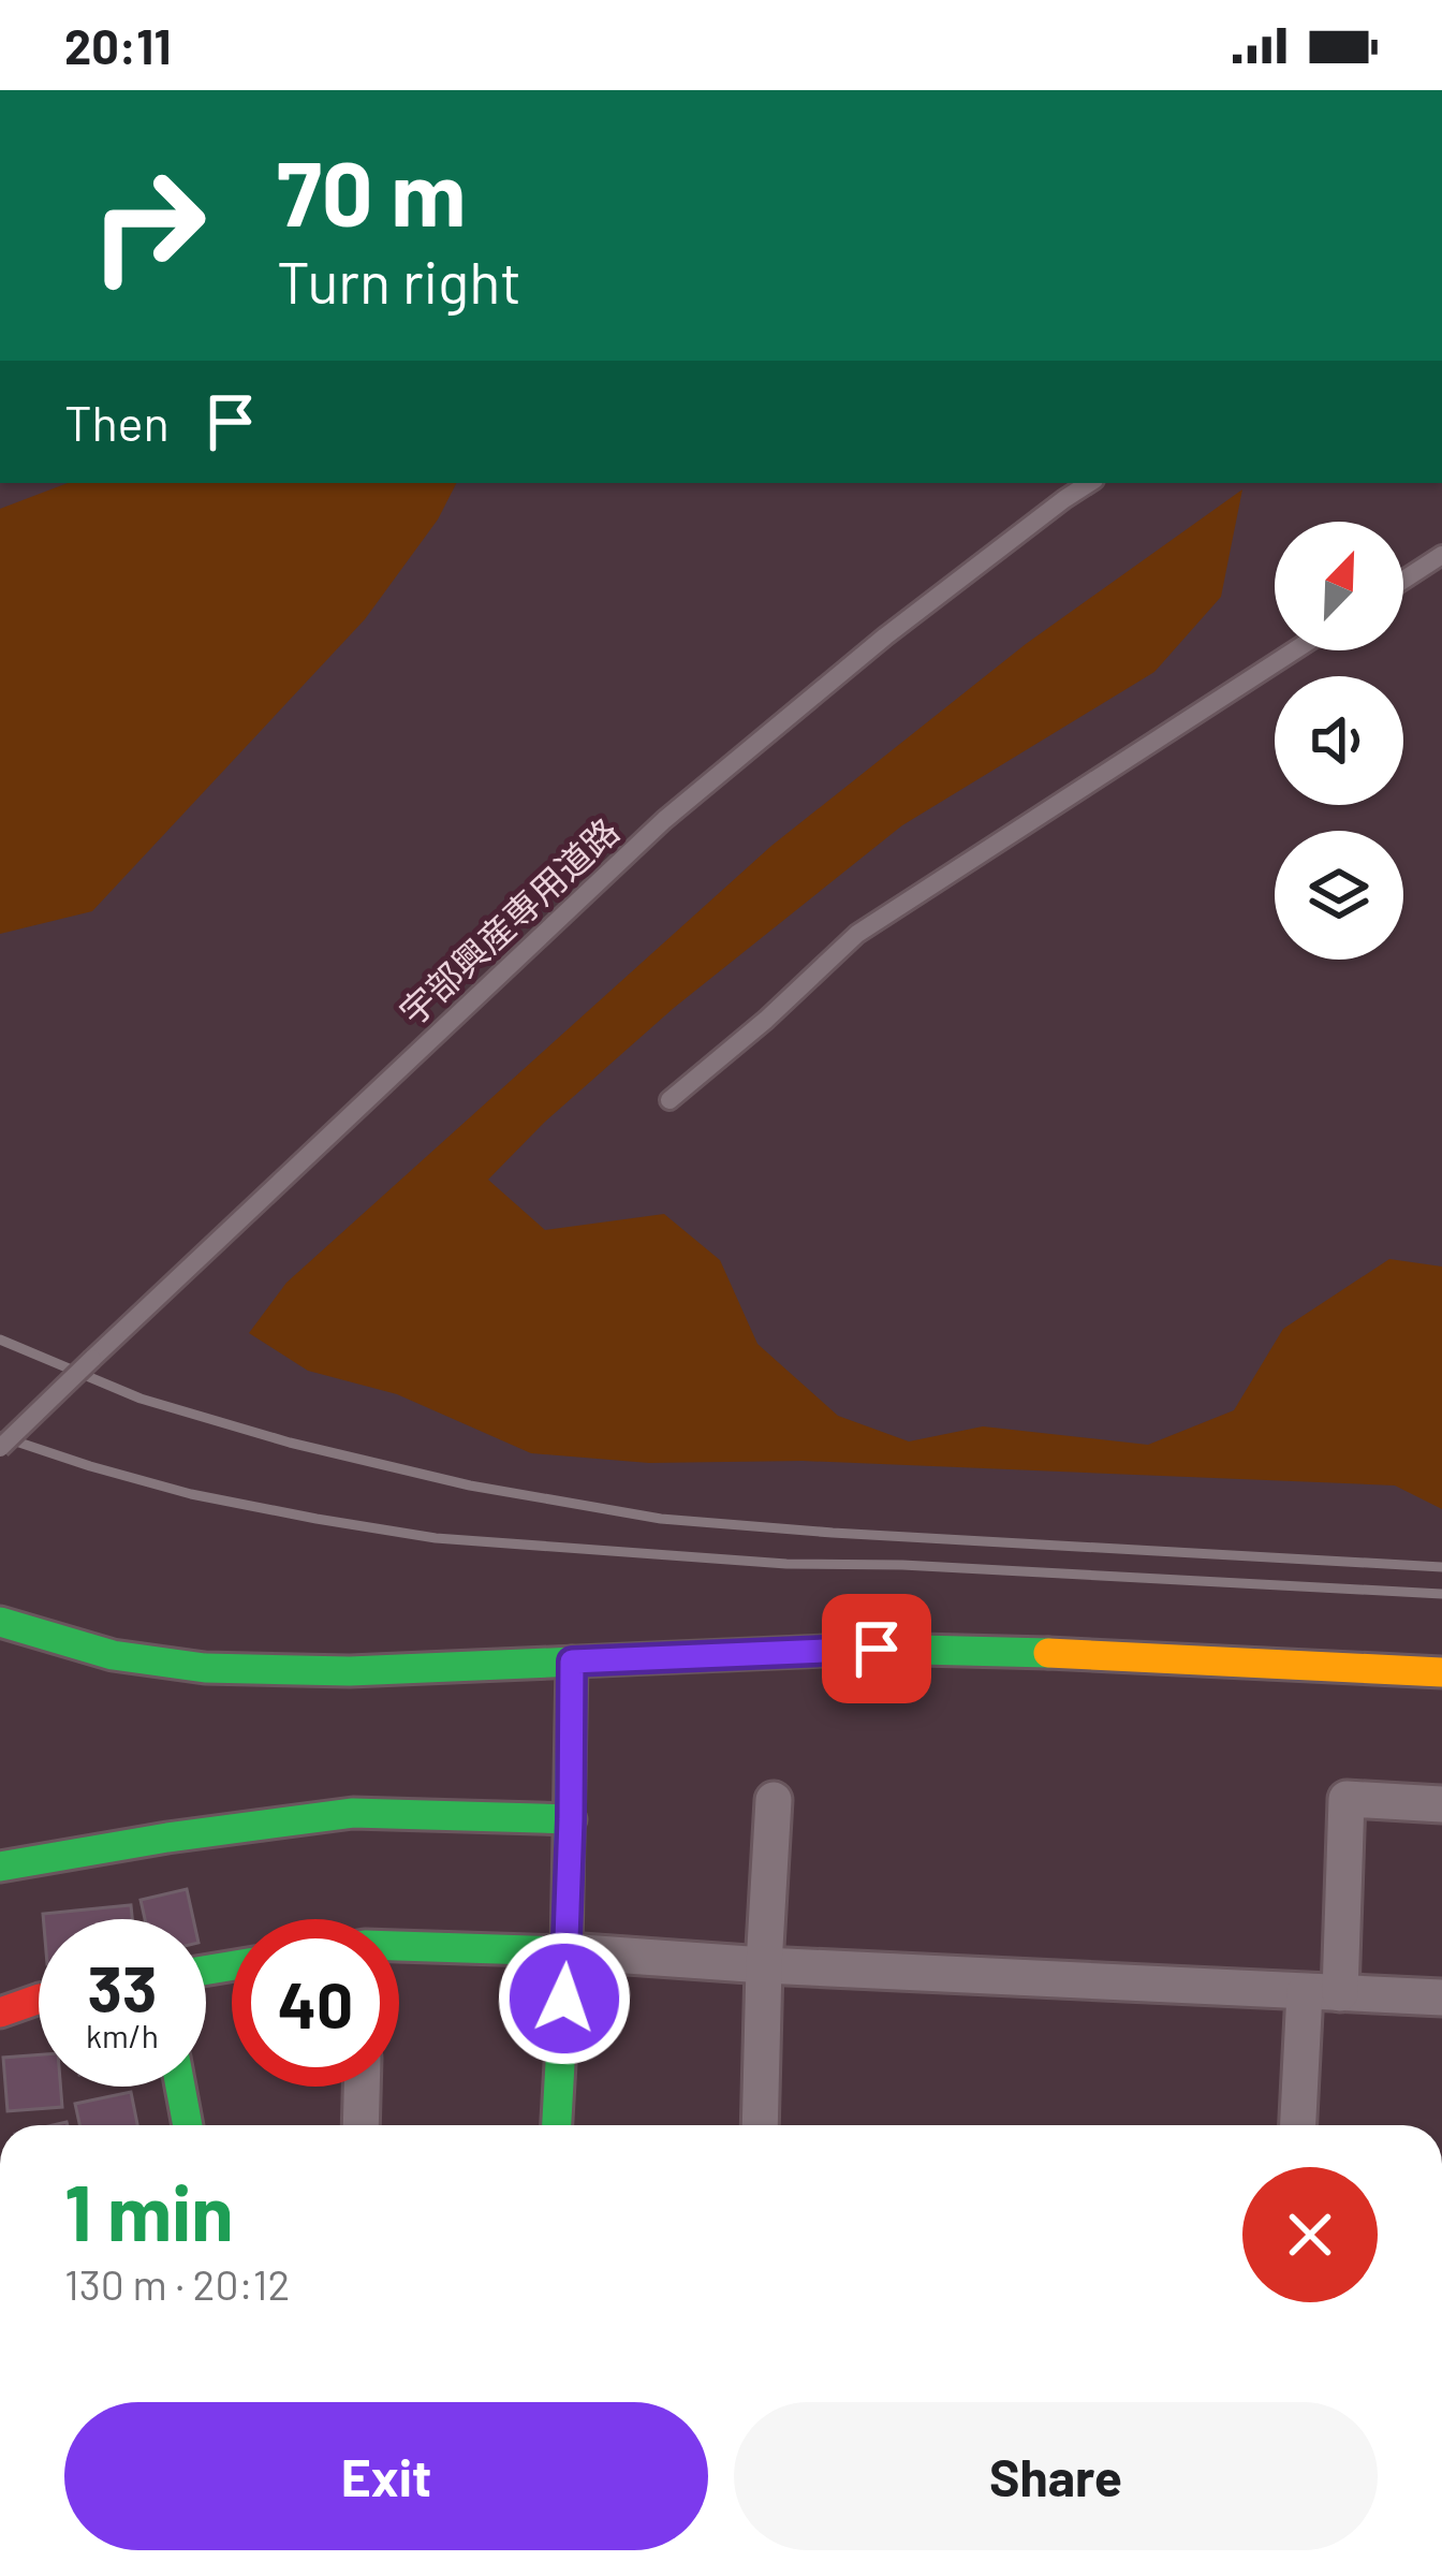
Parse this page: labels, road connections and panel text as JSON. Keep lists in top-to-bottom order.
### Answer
{
  "streets": {
    "lane": ["宇部興産専用道路"]
  },
  "north": "top right",
  "page": {
    "status": "20:11",
    "turn": ["70 m", "Turn right"],
    "then": "Then",
    "speed": "33 km/h",
    "limit": "40",
    "heading": ["1 min", "130 m · 20:12"],
    "buttons": ["Exit", "Share"]
  }
}
